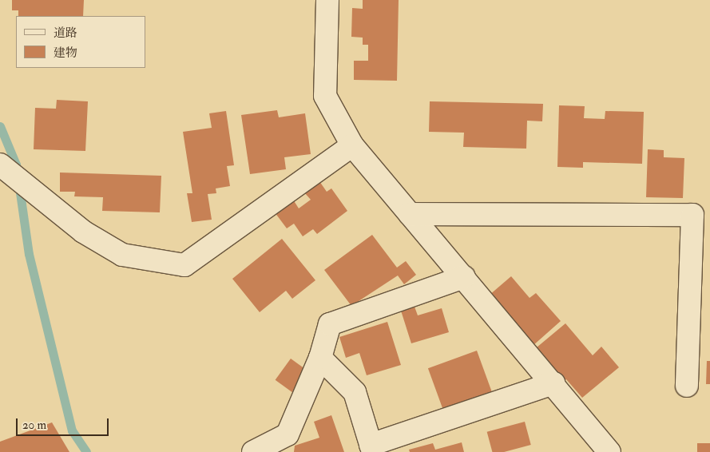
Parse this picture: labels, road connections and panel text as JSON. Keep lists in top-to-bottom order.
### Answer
{
  "legend": ["道路", "建物"],
  "scale_bar": "20 m"
}
